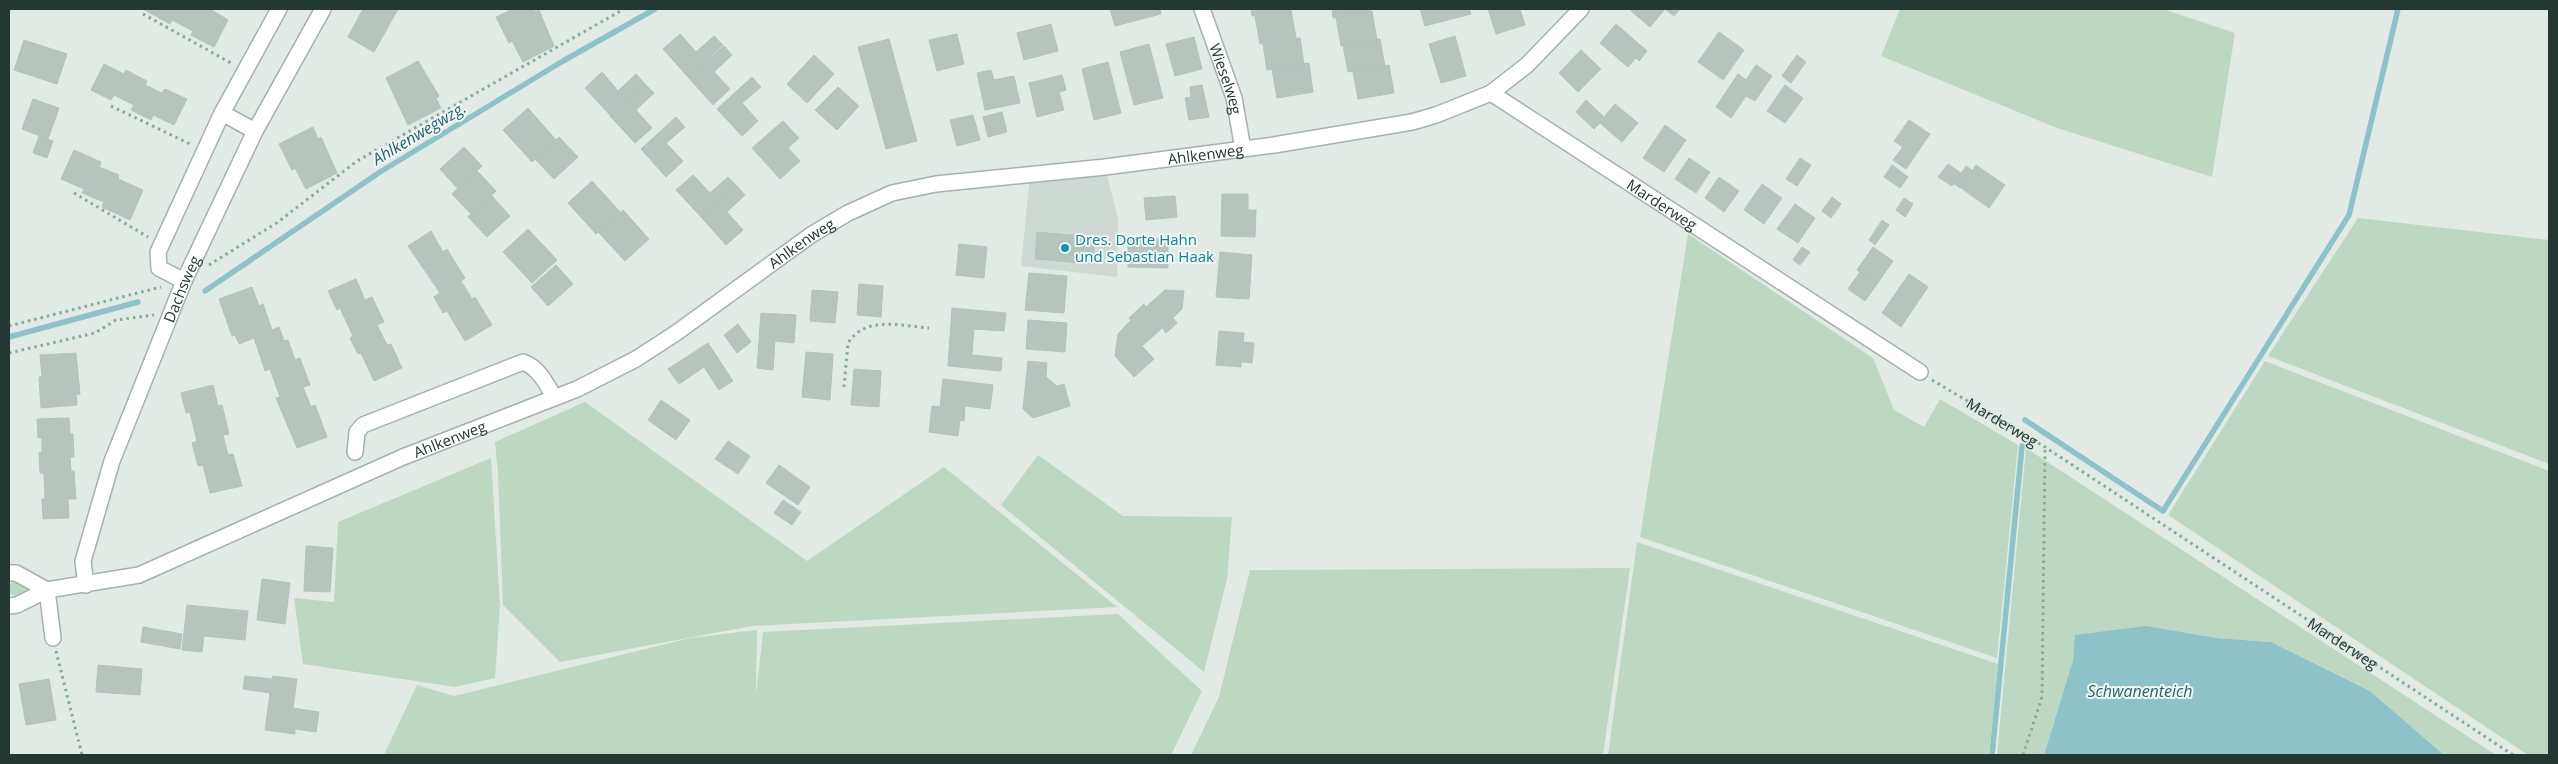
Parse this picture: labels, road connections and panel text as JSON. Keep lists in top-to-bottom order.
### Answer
{
  "streets": {
    "street": [
      "Wieselweg",
      "Ahlkenweg",
      "Marderweg",
      "Dachsweg"
    ]
  },
  "crossings": [
    ["Wieselweg", "Ahlkenweg"],
    ["Ahlkenweg", "Marderweg"],
    ["Ahlkenweg", "Dachsweg"]
  ],
  "water": ["Ahlkenwegwzg.", "Schwanenteich"],
  "places": ["Dres. Dorte Hahn und Sebastian Haak"]
}
